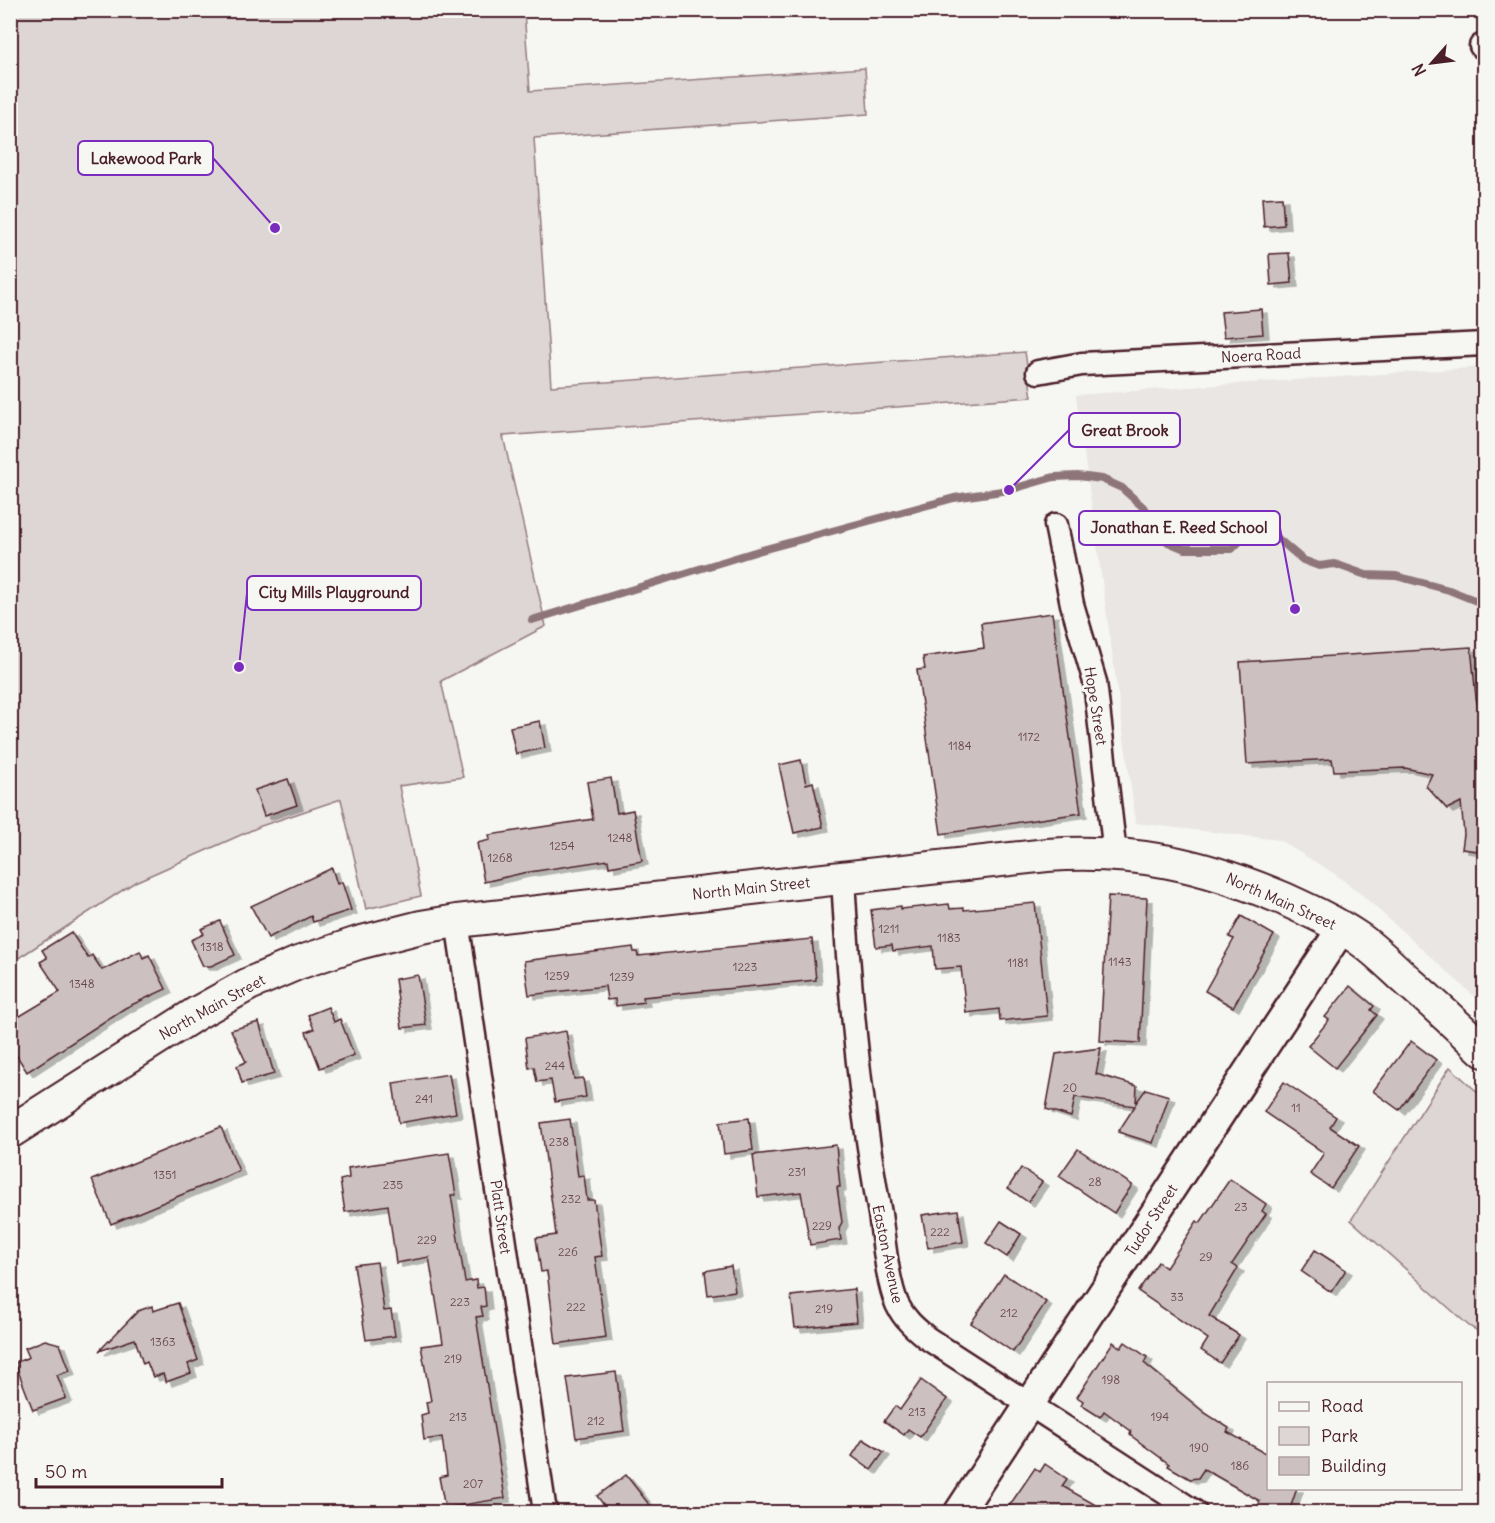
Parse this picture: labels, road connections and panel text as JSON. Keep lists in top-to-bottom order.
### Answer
{
  "streets": {
    "main road": ["North Main Street"],
    "street": [
      "Noera Road",
      "Hope Street",
      "Platt Street",
      "Tudor Street",
      "Easton Avenue"
    ]
  },
  "crossings": [
    ["Hope Street", "North Main Street"],
    ["North Main Street", "Platt Street"],
    ["North Main Street", "Tudor Street"],
    ["North Main Street", "Easton Avenue"],
    ["Tudor Street", "Easton Avenue"]
  ],
  "places": [
    "Lakewood Park",
    "Great Brook",
    "Jonathan E. Reed School",
    "City Mills Playground"
  ],
  "house_numbers": [
    "1172",
    "1184",
    "1248",
    "1254",
    "1268",
    "1211",
    "1183",
    "1318",
    "1143",
    "1181",
    "1223",
    "1259",
    "1239",
    "1348",
    "244",
    "20",
    "241",
    "11",
    "238",
    "231",
    "1351",
    "28",
    "235",
    "232",
    "23",
    "229",
    "222",
    "229",
    "226",
    "29",
    "33",
    "223",
    "222",
    "219",
    "212",
    "1363",
    "219",
    "198",
    "213",
    "213",
    "194",
    "212",
    "190",
    "186",
    "207"
  ],
  "legend": ["Road", "Park", "Building"],
  "scale_bar": "50 m",
  "north": "bottom left"
}
